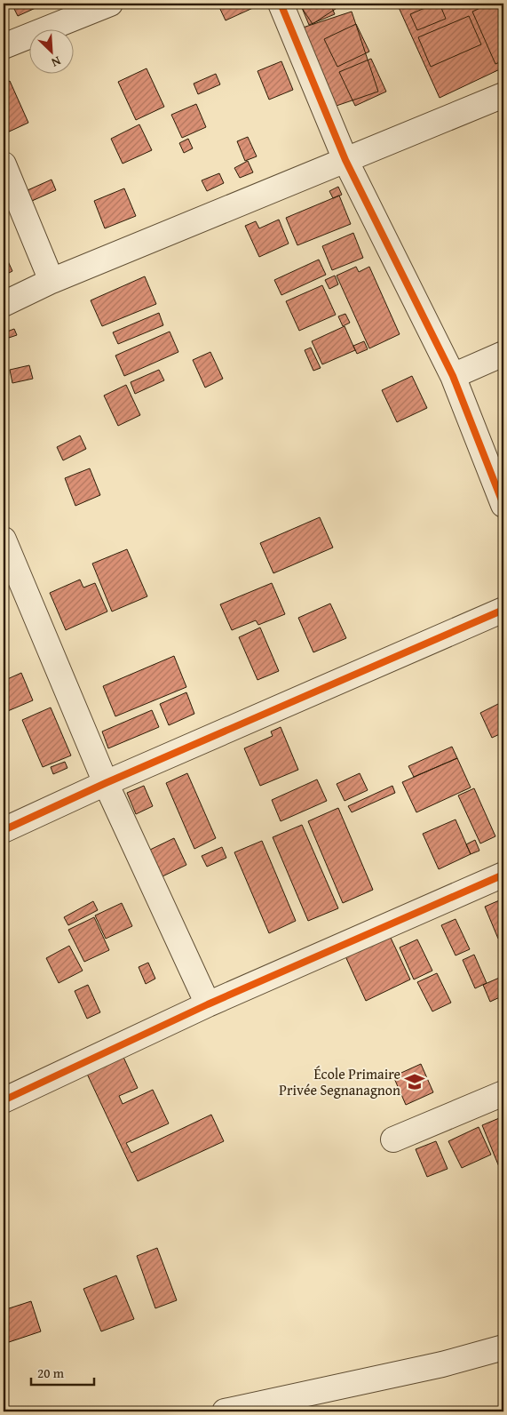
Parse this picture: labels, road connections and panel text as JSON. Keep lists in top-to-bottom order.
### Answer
{
  "places": {
    "school or university": ["École Primaire Privée Segnanagnon"]
  },
  "scale_bar": "20 m",
  "north": "bottom right"
}
